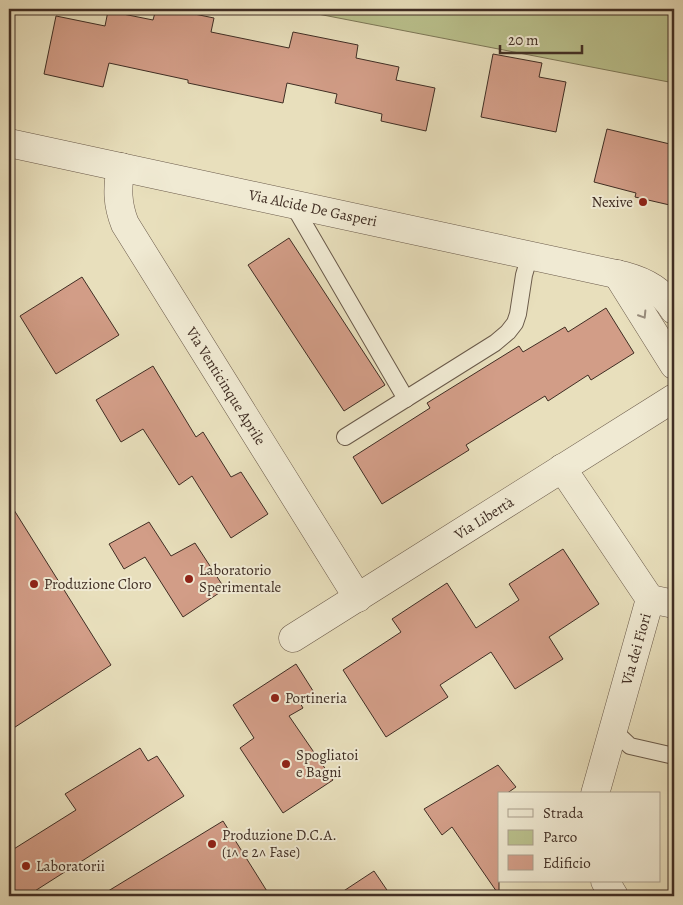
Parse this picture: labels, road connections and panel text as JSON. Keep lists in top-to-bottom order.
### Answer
{
  "streets": {
    "street": [
      "Via Alcide De Gasperi",
      "Via Venticinque Aprile",
      "Via Libertà",
      "Via dei Fiori"
    ]
  },
  "crossings": [
    ["Via Alcide De Gasperi", "Via Venticinque Aprile"],
    ["Via Venticinque Aprile", "Via Libertà"],
    ["Via Libertà", "Via dei Fiori"]
  ],
  "places": [
    "Nexive",
    "Laboratorio Sperimentale",
    "Produzione Cloro",
    "Portineria",
    "Spogliatoi e Bagni",
    "Produzione D.C.A. (1^ e 2^ Fase)",
    "Laboratorii"
  ],
  "legend": ["Strada", "Parco", "Edificio"],
  "scale_bar": "20 m"
}
